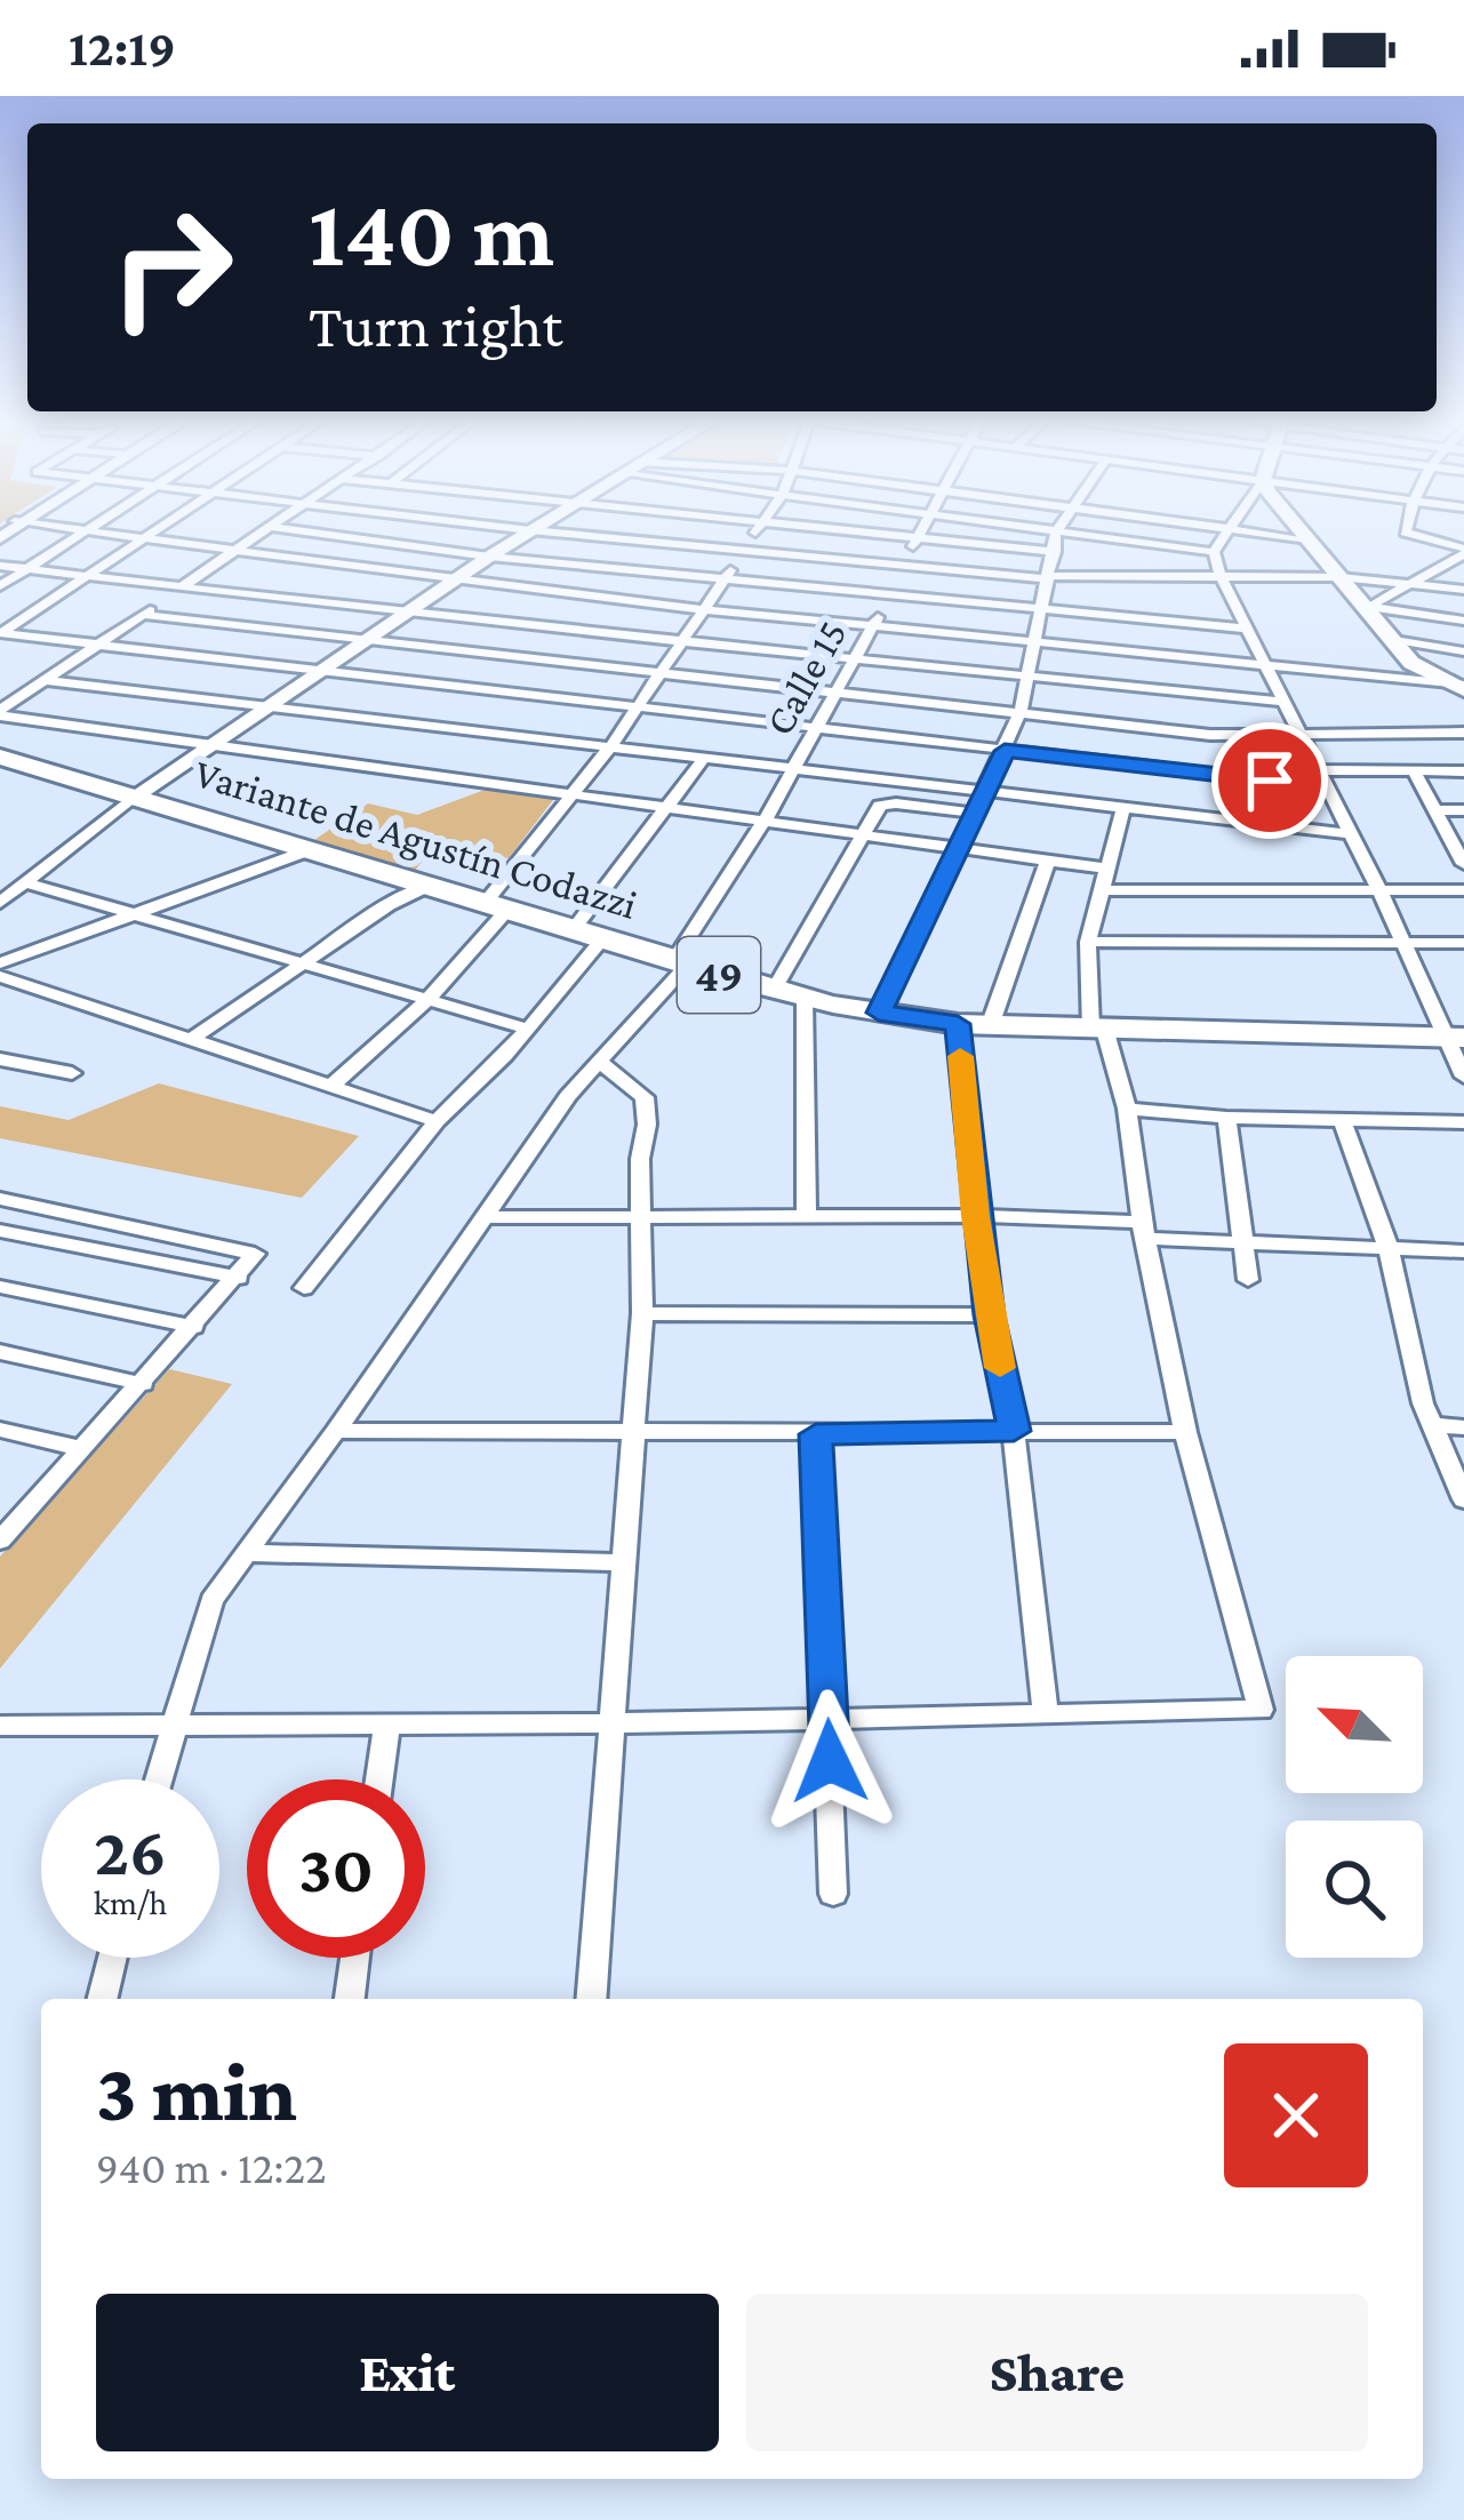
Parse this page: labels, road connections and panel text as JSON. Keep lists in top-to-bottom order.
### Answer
{
  "streets": {
    "main road": ["Variante de Agustín Codazzi", "49"],
    "street": ["Calle 15"]
  },
  "crossings": [
    ["Calle 15", "Variante de Agustín Codazzi"]
  ],
  "north": "top left",
  "page": {
    "status": "12:19",
    "turn": ["140 m", "Turn right"],
    "speed": "26 km/h",
    "limit": "30",
    "heading": ["3 min", "940 m · 12:22"],
    "buttons": ["Exit", "Share"]
  }
}
